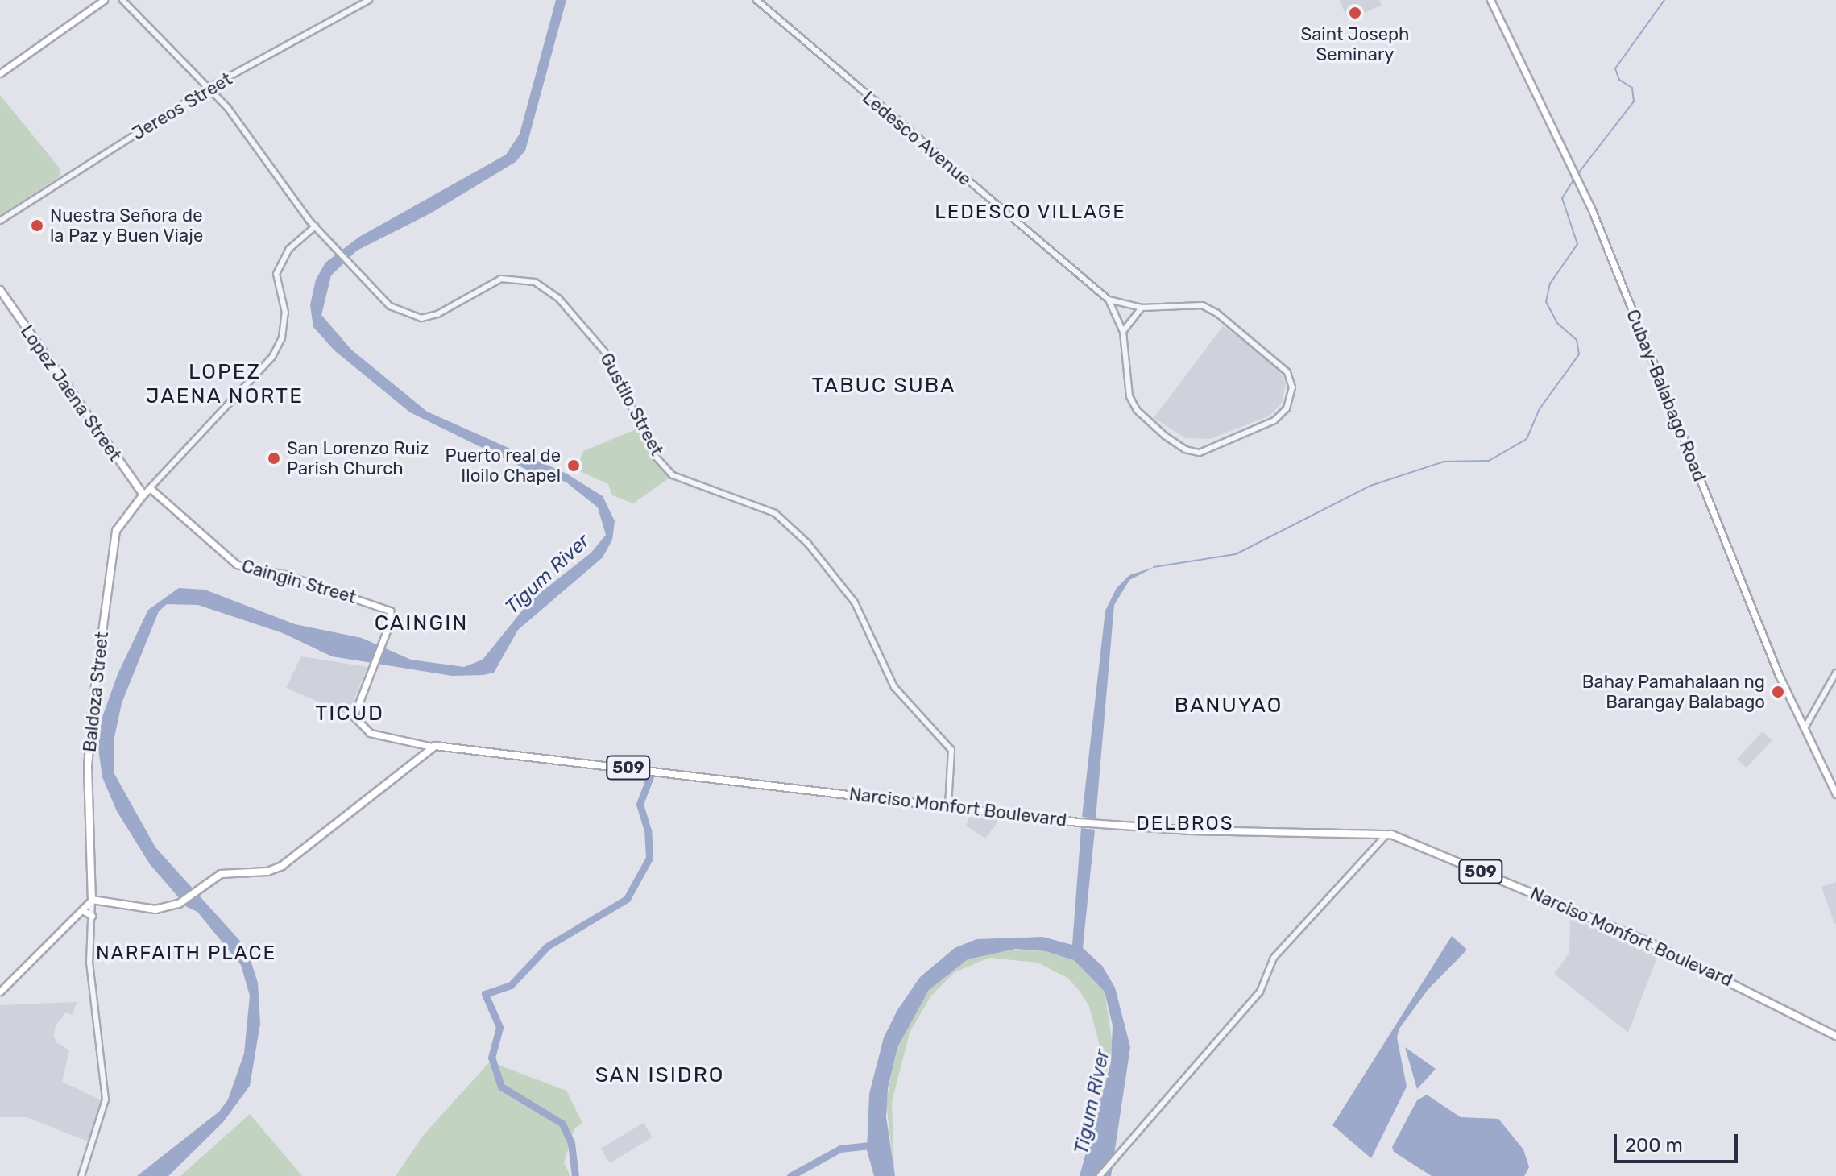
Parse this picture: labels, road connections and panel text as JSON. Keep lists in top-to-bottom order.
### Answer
{
  "streets": {
    "main road": [
      "Lopez Jaena Street",
      "Cubay-Balabago Road",
      "Caingin Street",
      "Baldoza Street",
      "509",
      "Narciso Monfort Boulevard"
    ],
    "street": ["Jereos Street", "Ledesco Avenue", "Gustilo Street"]
  },
  "crossings": [
    ["Jereos Street", "Gustilo Street"],
    ["Lopez Jaena Street", "Baldoza Street"],
    ["Gustilo Street", "Narciso Monfort Boulevard"],
    ["Caingin Street", "Narciso Monfort Boulevard"]
  ],
  "districts": [
    "LEDESCO VILLAGE",
    "LOPEZ JAENA NORTE",
    "TABUC SUBA",
    "CAINGIN",
    "BANUYAO",
    "TICUD",
    "DELBROS",
    "NARFAITH PLACE",
    "SAN ISIDRO"
  ],
  "water": ["Tigum River"],
  "places": [
    "Saint Joseph Seminary",
    "Nuestra Señora de la Paz y Buen Viaje",
    "San Lorenzo Ruiz Parish Church",
    "Puerto real de Iloilo Chapel",
    "Bahay Pamahalaan ng Barangay Balabago"
  ],
  "scale_bar": "200 m"
}
